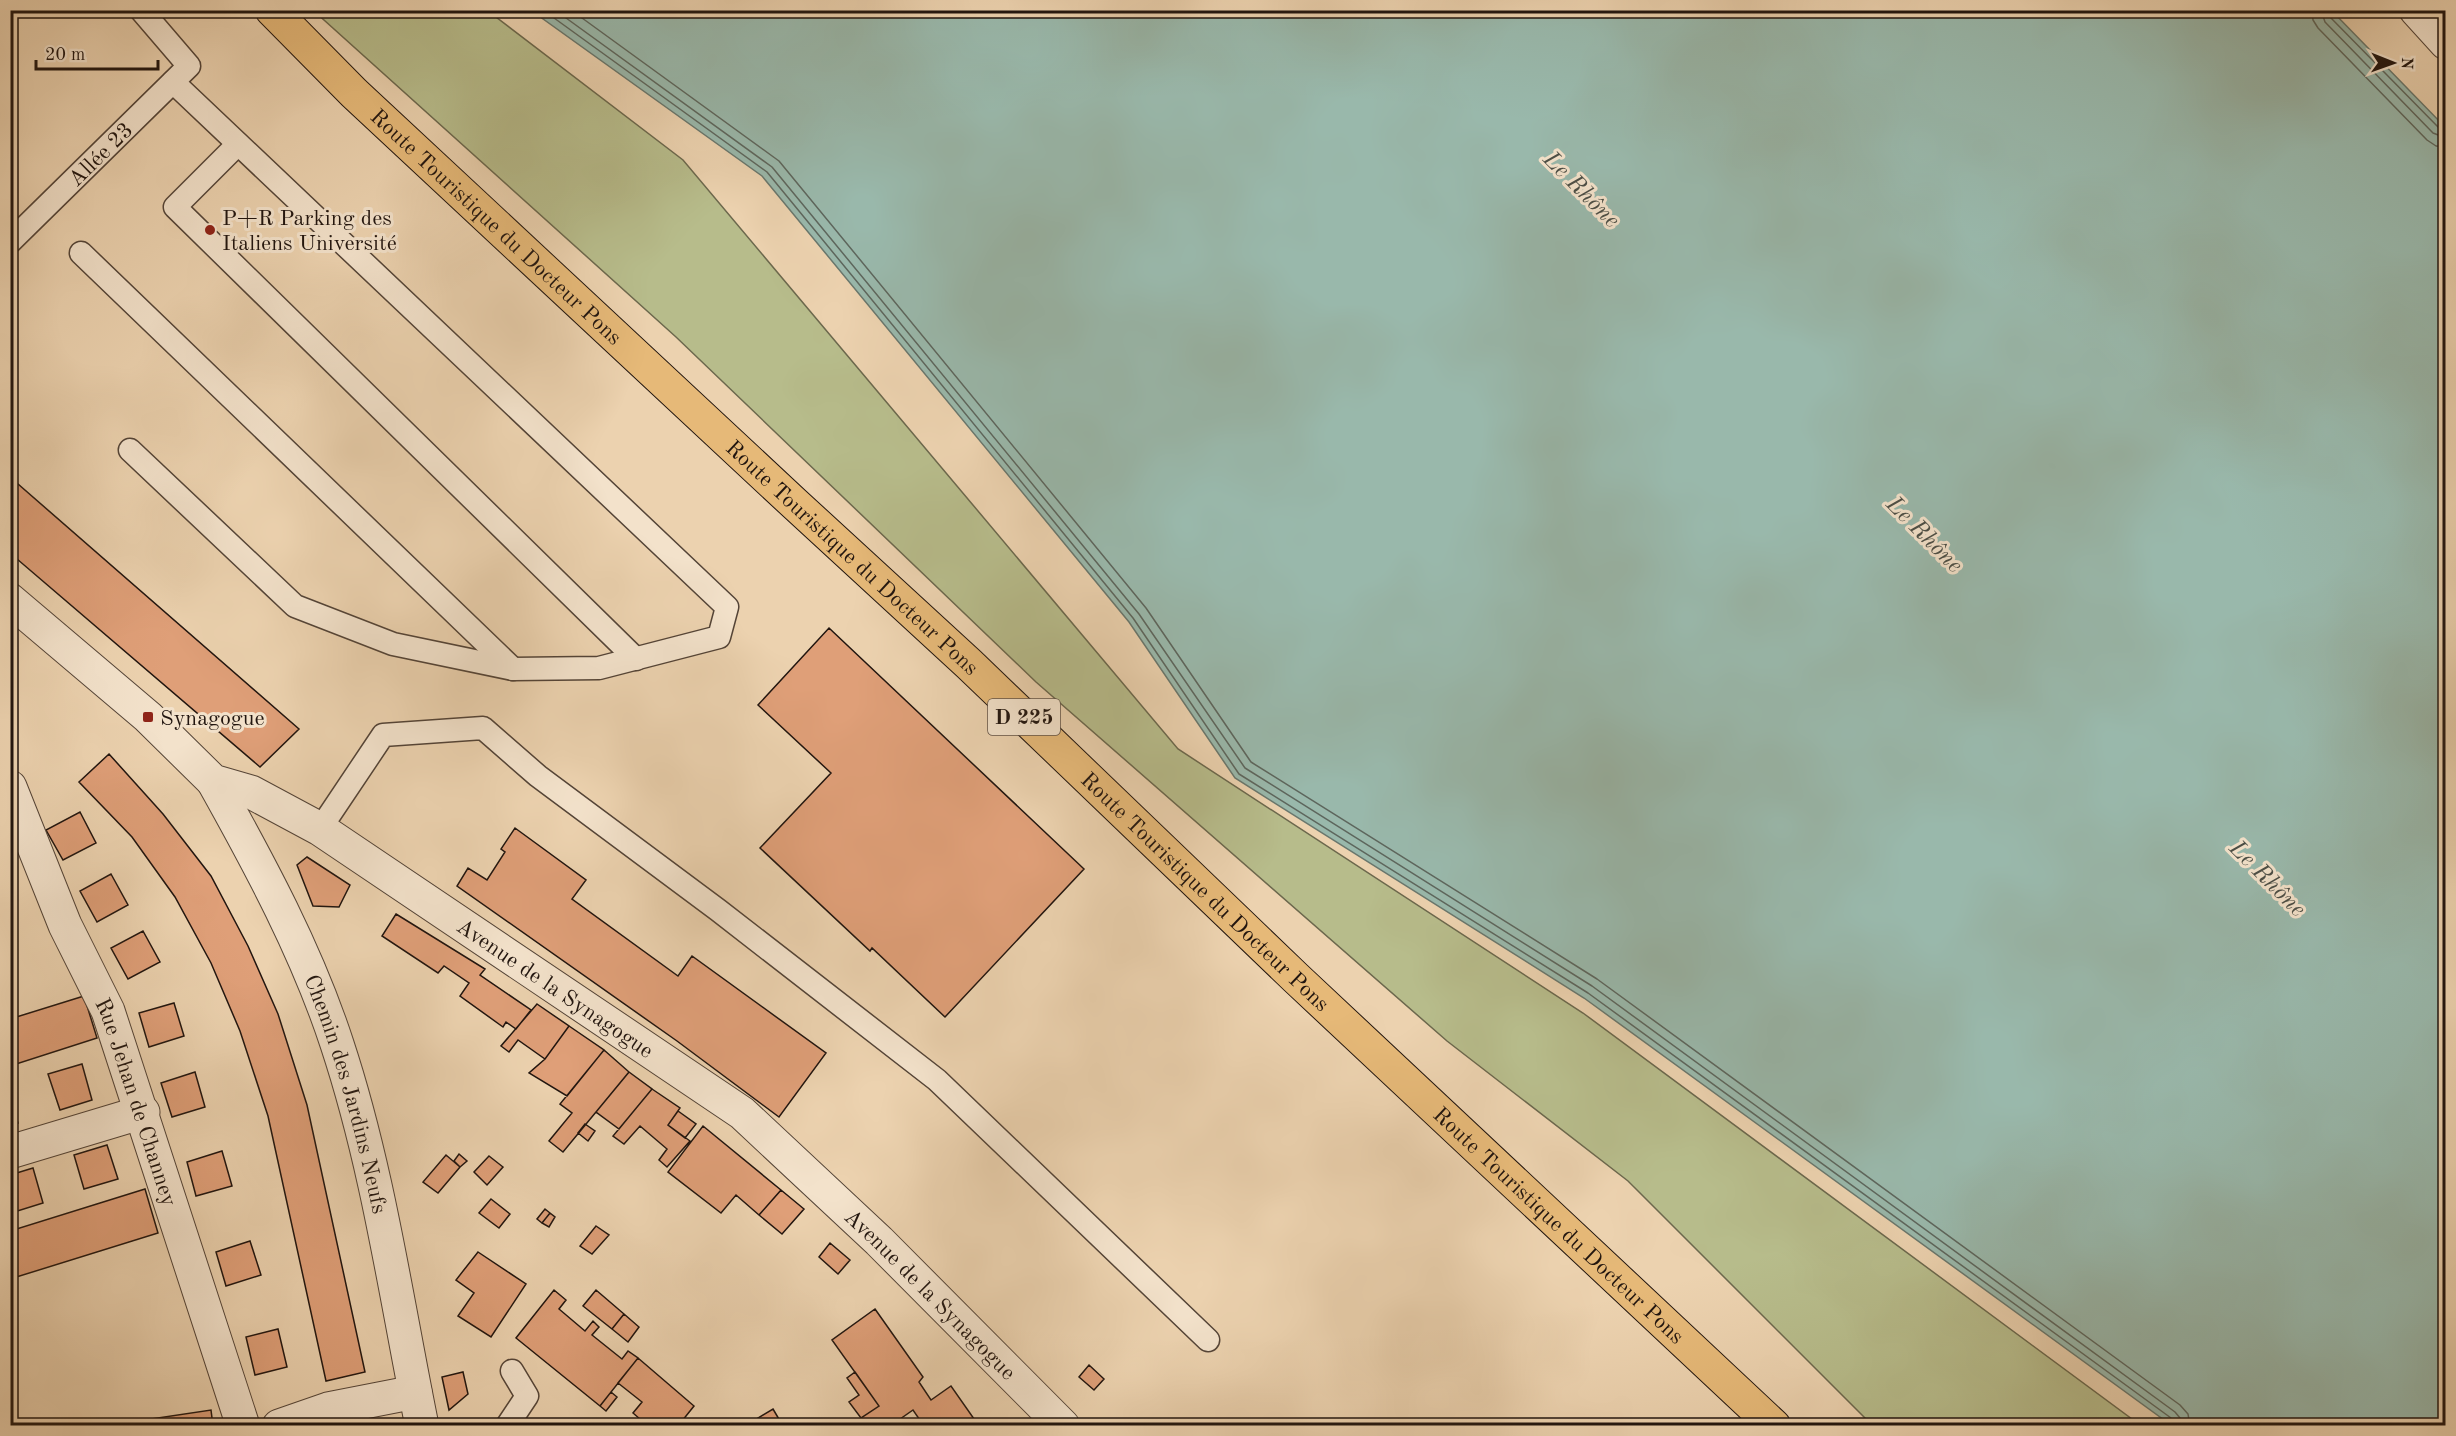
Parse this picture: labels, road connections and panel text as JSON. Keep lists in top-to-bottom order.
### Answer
{
  "streets": {
    "highway": ["Route Touristique du Docteur Pons", "D 225"],
    "street": ["Avenue de la Synagogue", "Chemin des Jardins Neufs", "Rue Jehan de Channey"],
    "lane": ["Allée 23"]
  },
  "crossings": [
    ["Avenue de la Synagogue", "Chemin des Jardins Neufs"]
  ],
  "water": ["Le Rhône"],
  "places": {
    "other": ["P+R Parking des Italiens Université"],
    "transit": ["Synagogue"]
  },
  "scale_bar": "20 m",
  "north": "right"
}
